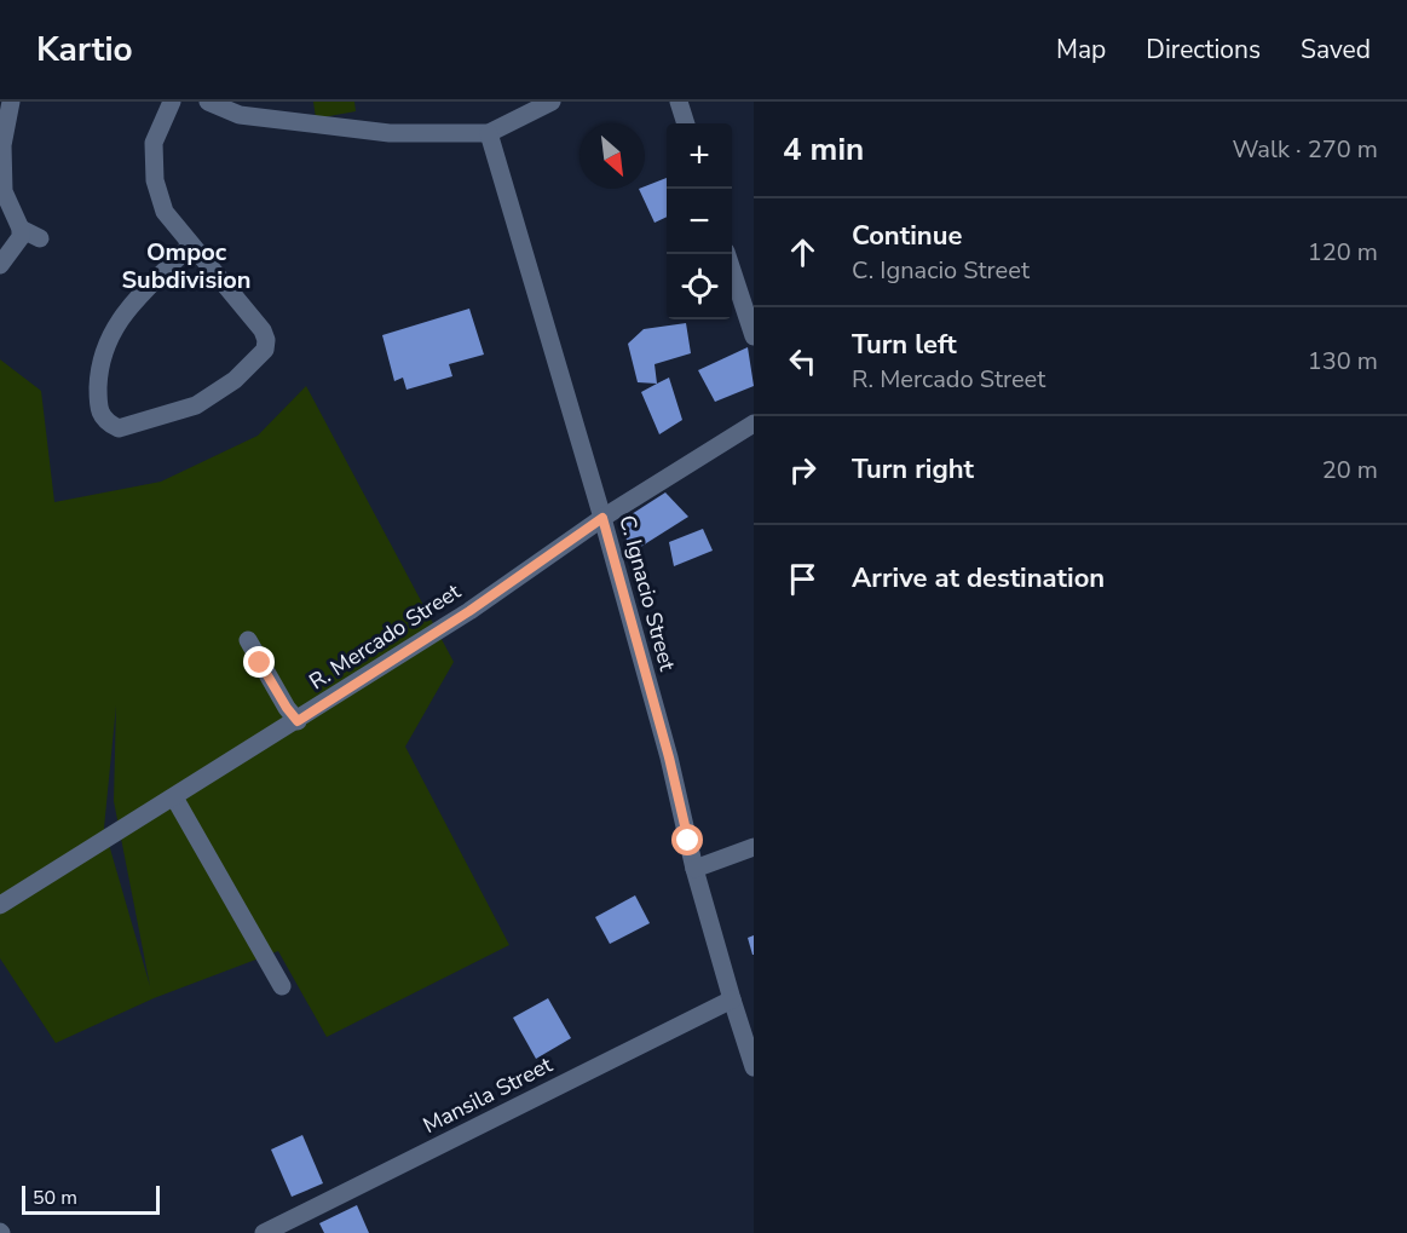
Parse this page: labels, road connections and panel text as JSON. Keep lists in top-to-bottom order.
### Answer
{
  "streets": {
    "street": ["C. Ignacio Street", "R. Mercado Street", "Mansila Street"]
  },
  "crossings": [
    ["C. Ignacio Street", "R. Mercado Street"],
    ["C. Ignacio Street", "Mansila Street"]
  ],
  "districts": ["Ompoc Subdivision"],
  "scale_bar": "50 m",
  "north": "bottom right",
  "page": {
    "header": "Kartio",
    "nav": ["Map", "Directions", "Saved"],
    "heading": ["4 min", "Walk · 270 m"],
    "map_buttons": ["+", "−"],
    "list": [
      ["Continue", "C. Ignacio Street", "120 m"],
      ["Turn left", "R. Mercado Street", "130 m"],
      ["Turn right", "20 m"],
      "Arrive at destination"
    ],
    "scale": "50 m"
  }
}
